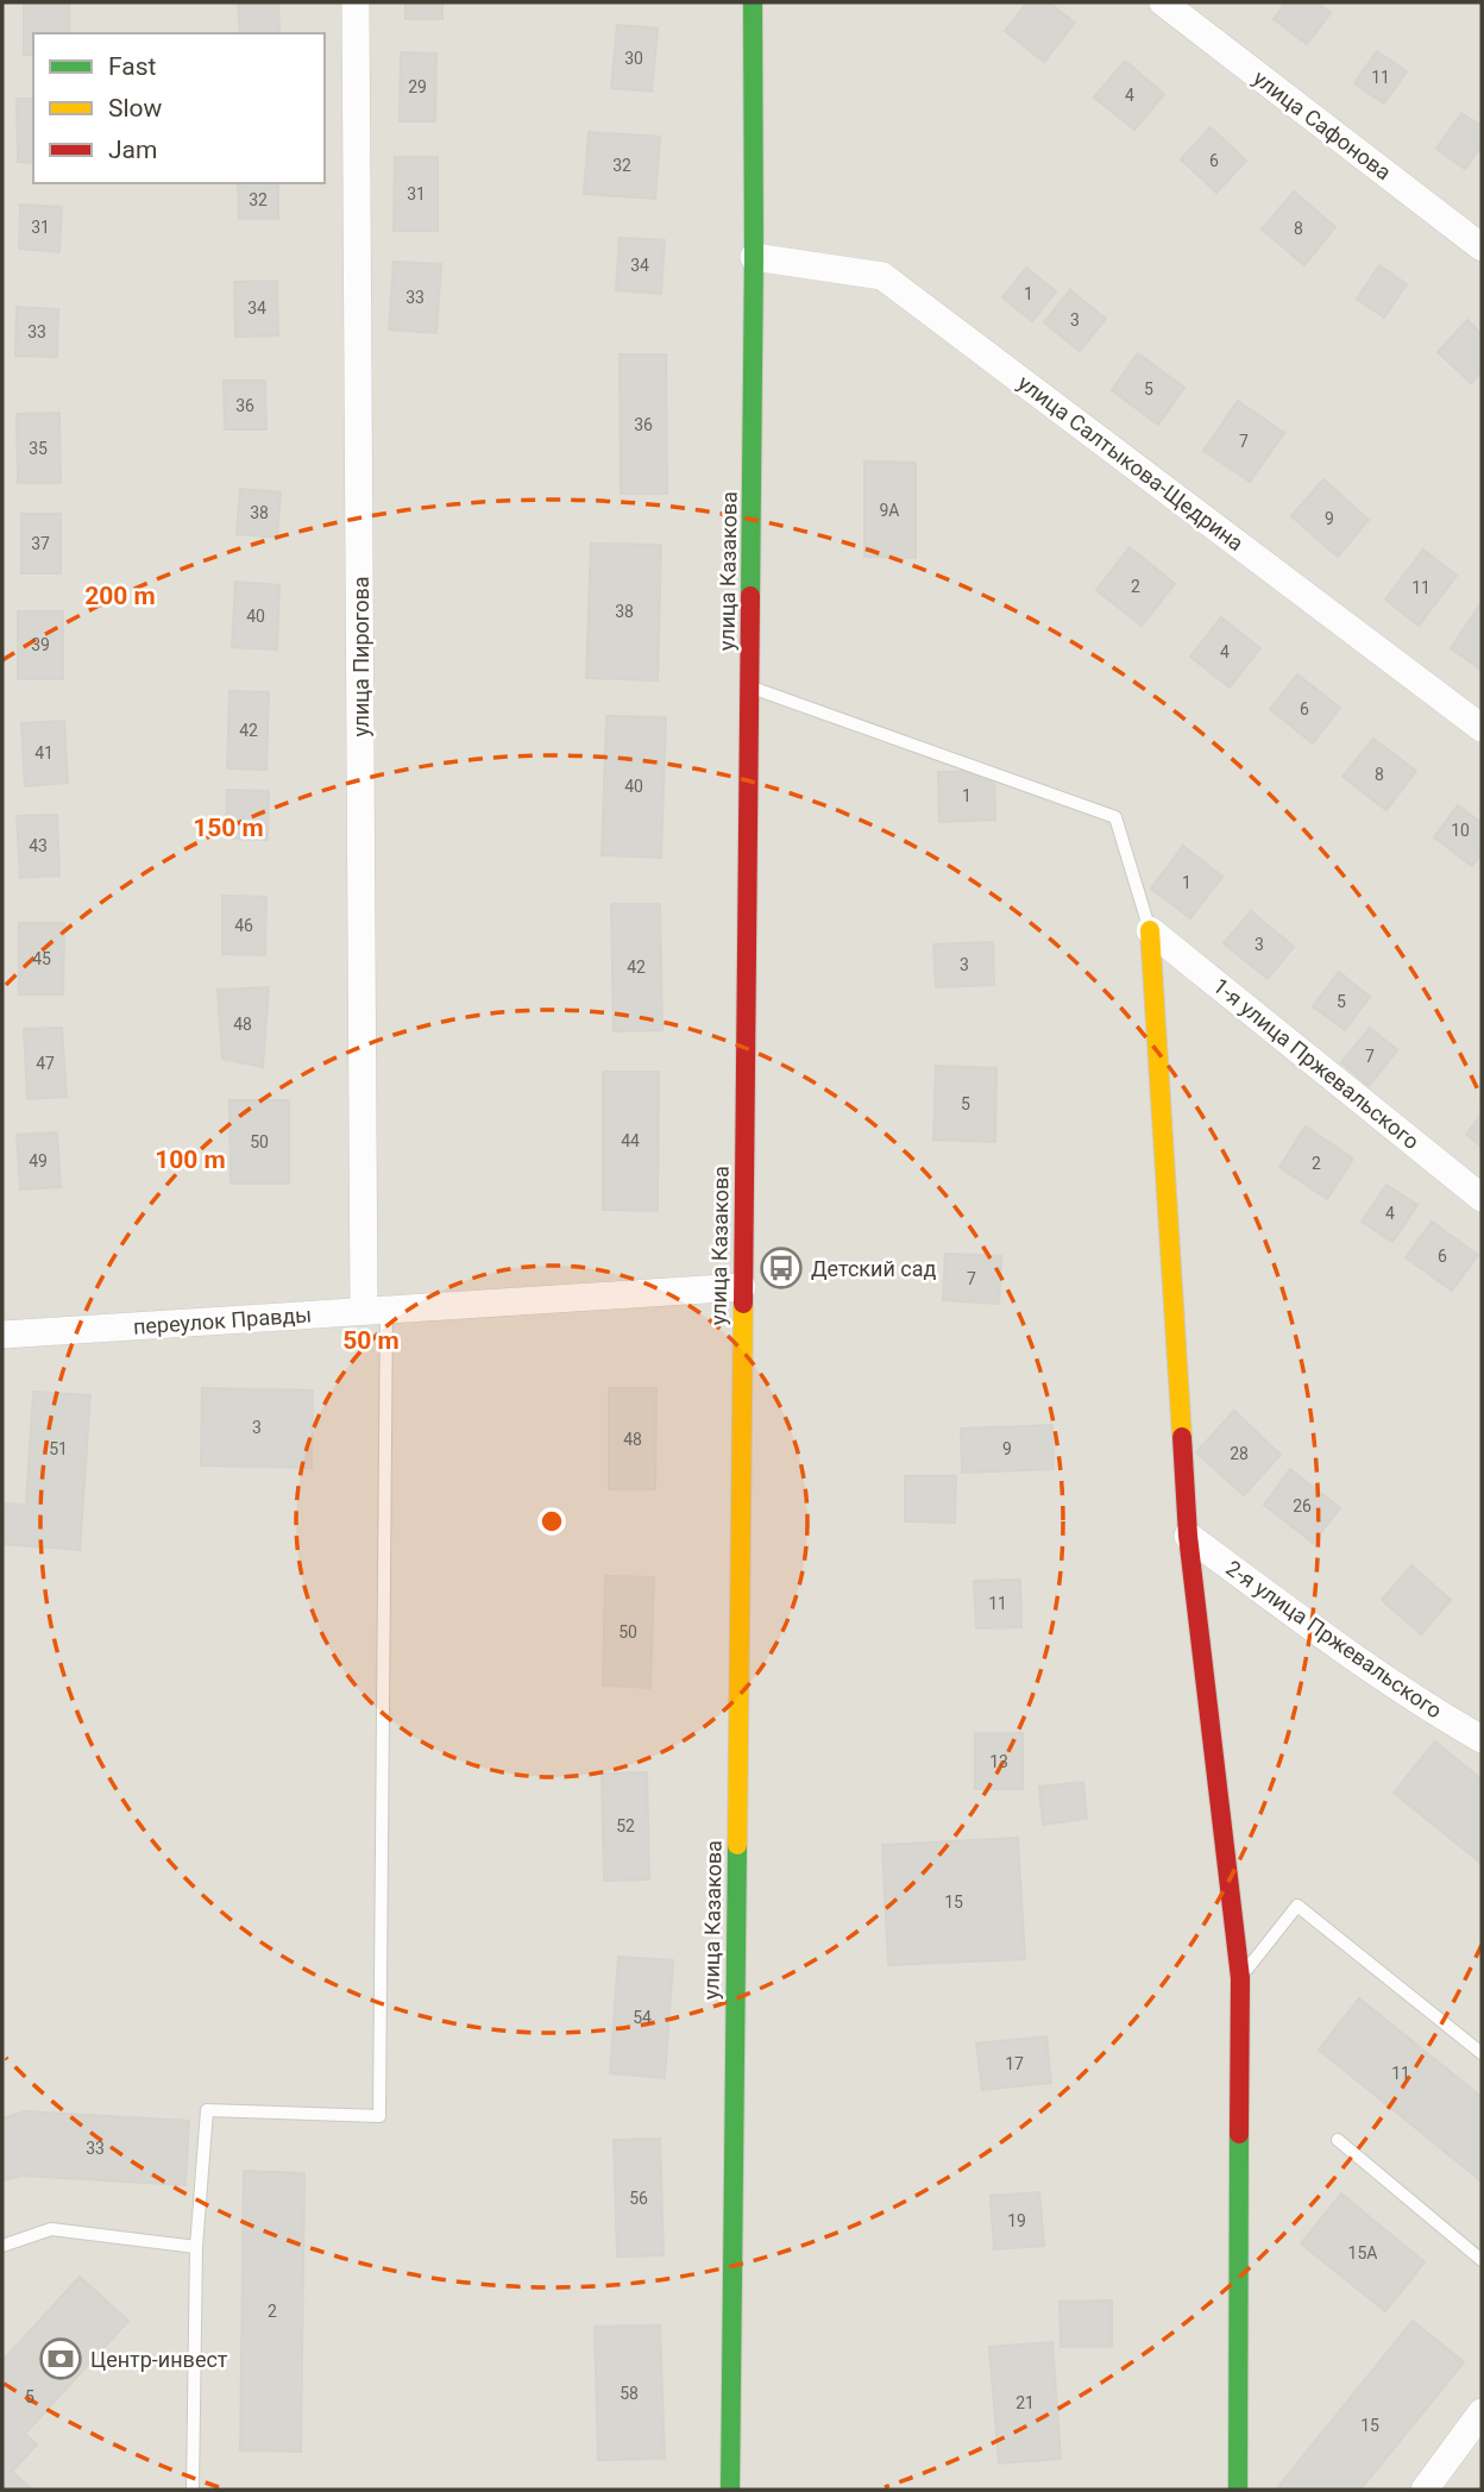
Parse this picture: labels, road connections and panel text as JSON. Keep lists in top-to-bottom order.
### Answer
{
  "streets": {
    "main road": ["улица Казакова"],
    "street": [
      "улица Сафонова",
      "улица Салтыкова-Щедрина",
      "улица Пирогова",
      "1-я улица Пржевальского",
      "переулок Правды",
      "2-я улица Пржевальского"
    ]
  },
  "crossings": [
    ["улица Салтыкова-Щедрина", "улица Казакова"],
    ["улица Казакова", "переулок Правды"],
    ["улица Пирогова", "переулок Правды"]
  ],
  "places": {
    "bus stop": ["Детский сад"],
    "bank": ["Центр-инвест"]
  },
  "house_numbers": [
    "30",
    "11",
    "29",
    "4",
    "6",
    "32",
    "31",
    "32",
    "31",
    "8",
    "34",
    "1",
    "33",
    "34",
    "3",
    "33",
    "5",
    "36",
    "36",
    "7",
    "35",
    "9А",
    "38",
    "9",
    "37",
    "2",
    "11",
    "38",
    "40",
    "39",
    "4",
    "6",
    "42",
    "41",
    "8",
    "40",
    "1",
    "10",
    "43",
    "1",
    "46",
    "3",
    "45",
    "3",
    "42",
    "5",
    "48",
    "7",
    "47",
    "5",
    "44",
    "50",
    "49",
    "2",
    "4",
    "6",
    "7",
    "3",
    "48",
    "51",
    "9",
    "28",
    "26",
    "11",
    "50",
    "13",
    "52",
    "15",
    "54",
    "17",
    "11",
    "33",
    "56",
    "19",
    "15А",
    "2",
    "58",
    "5",
    "21",
    "15"
  ],
  "legend": ["Fast", "Slow", "Jam"],
  "rings": [
    "200 m",
    "150 m",
    "100 m",
    "50 m"
  ]
}
